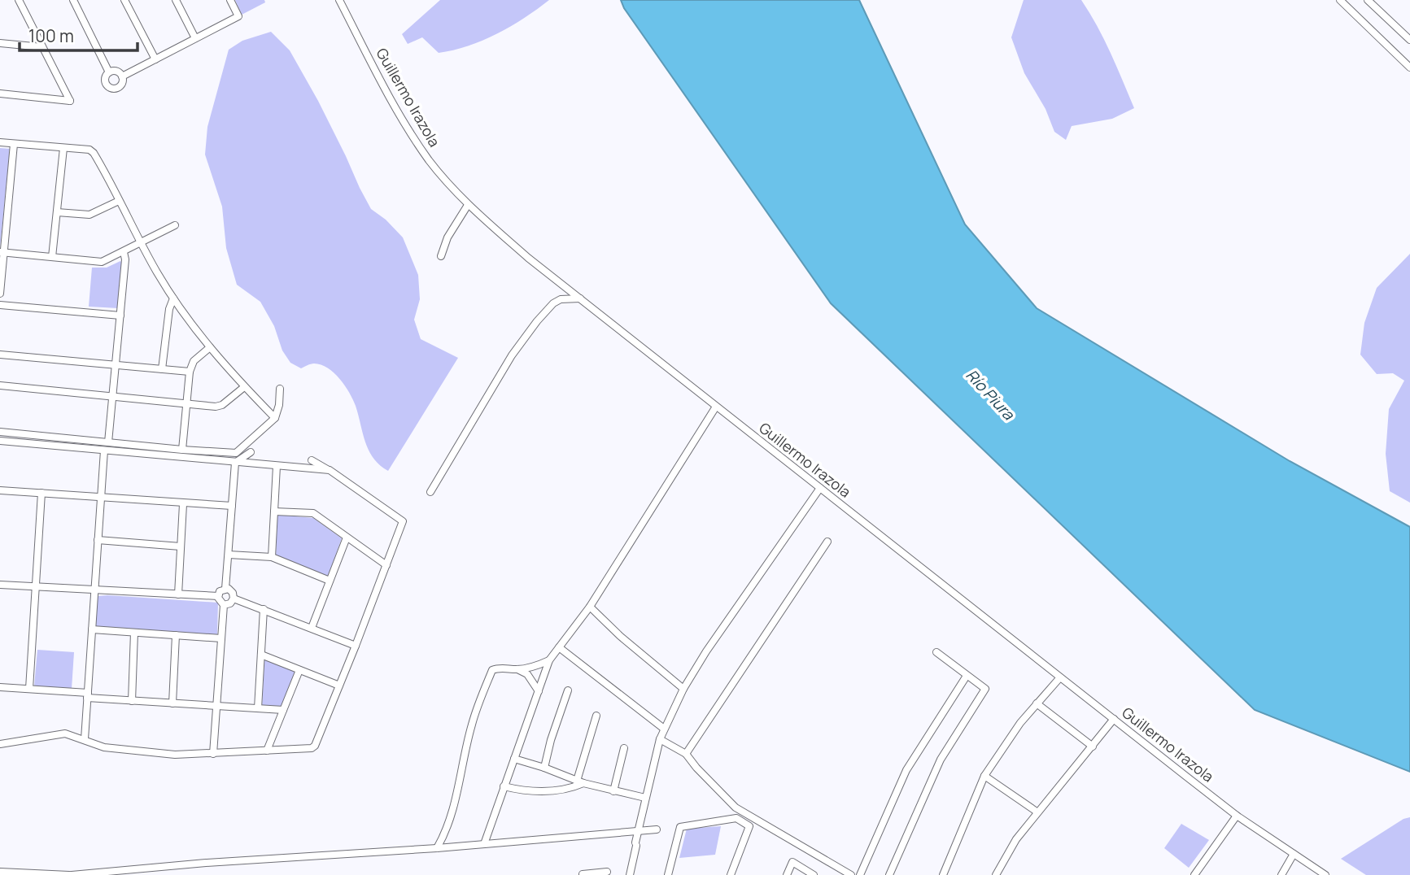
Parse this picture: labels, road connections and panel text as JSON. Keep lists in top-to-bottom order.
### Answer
{
  "streets": {
    "street": ["Guillermo Irazola"]
  },
  "water": ["Río Piura"],
  "scale_bar": "100 m"
}
